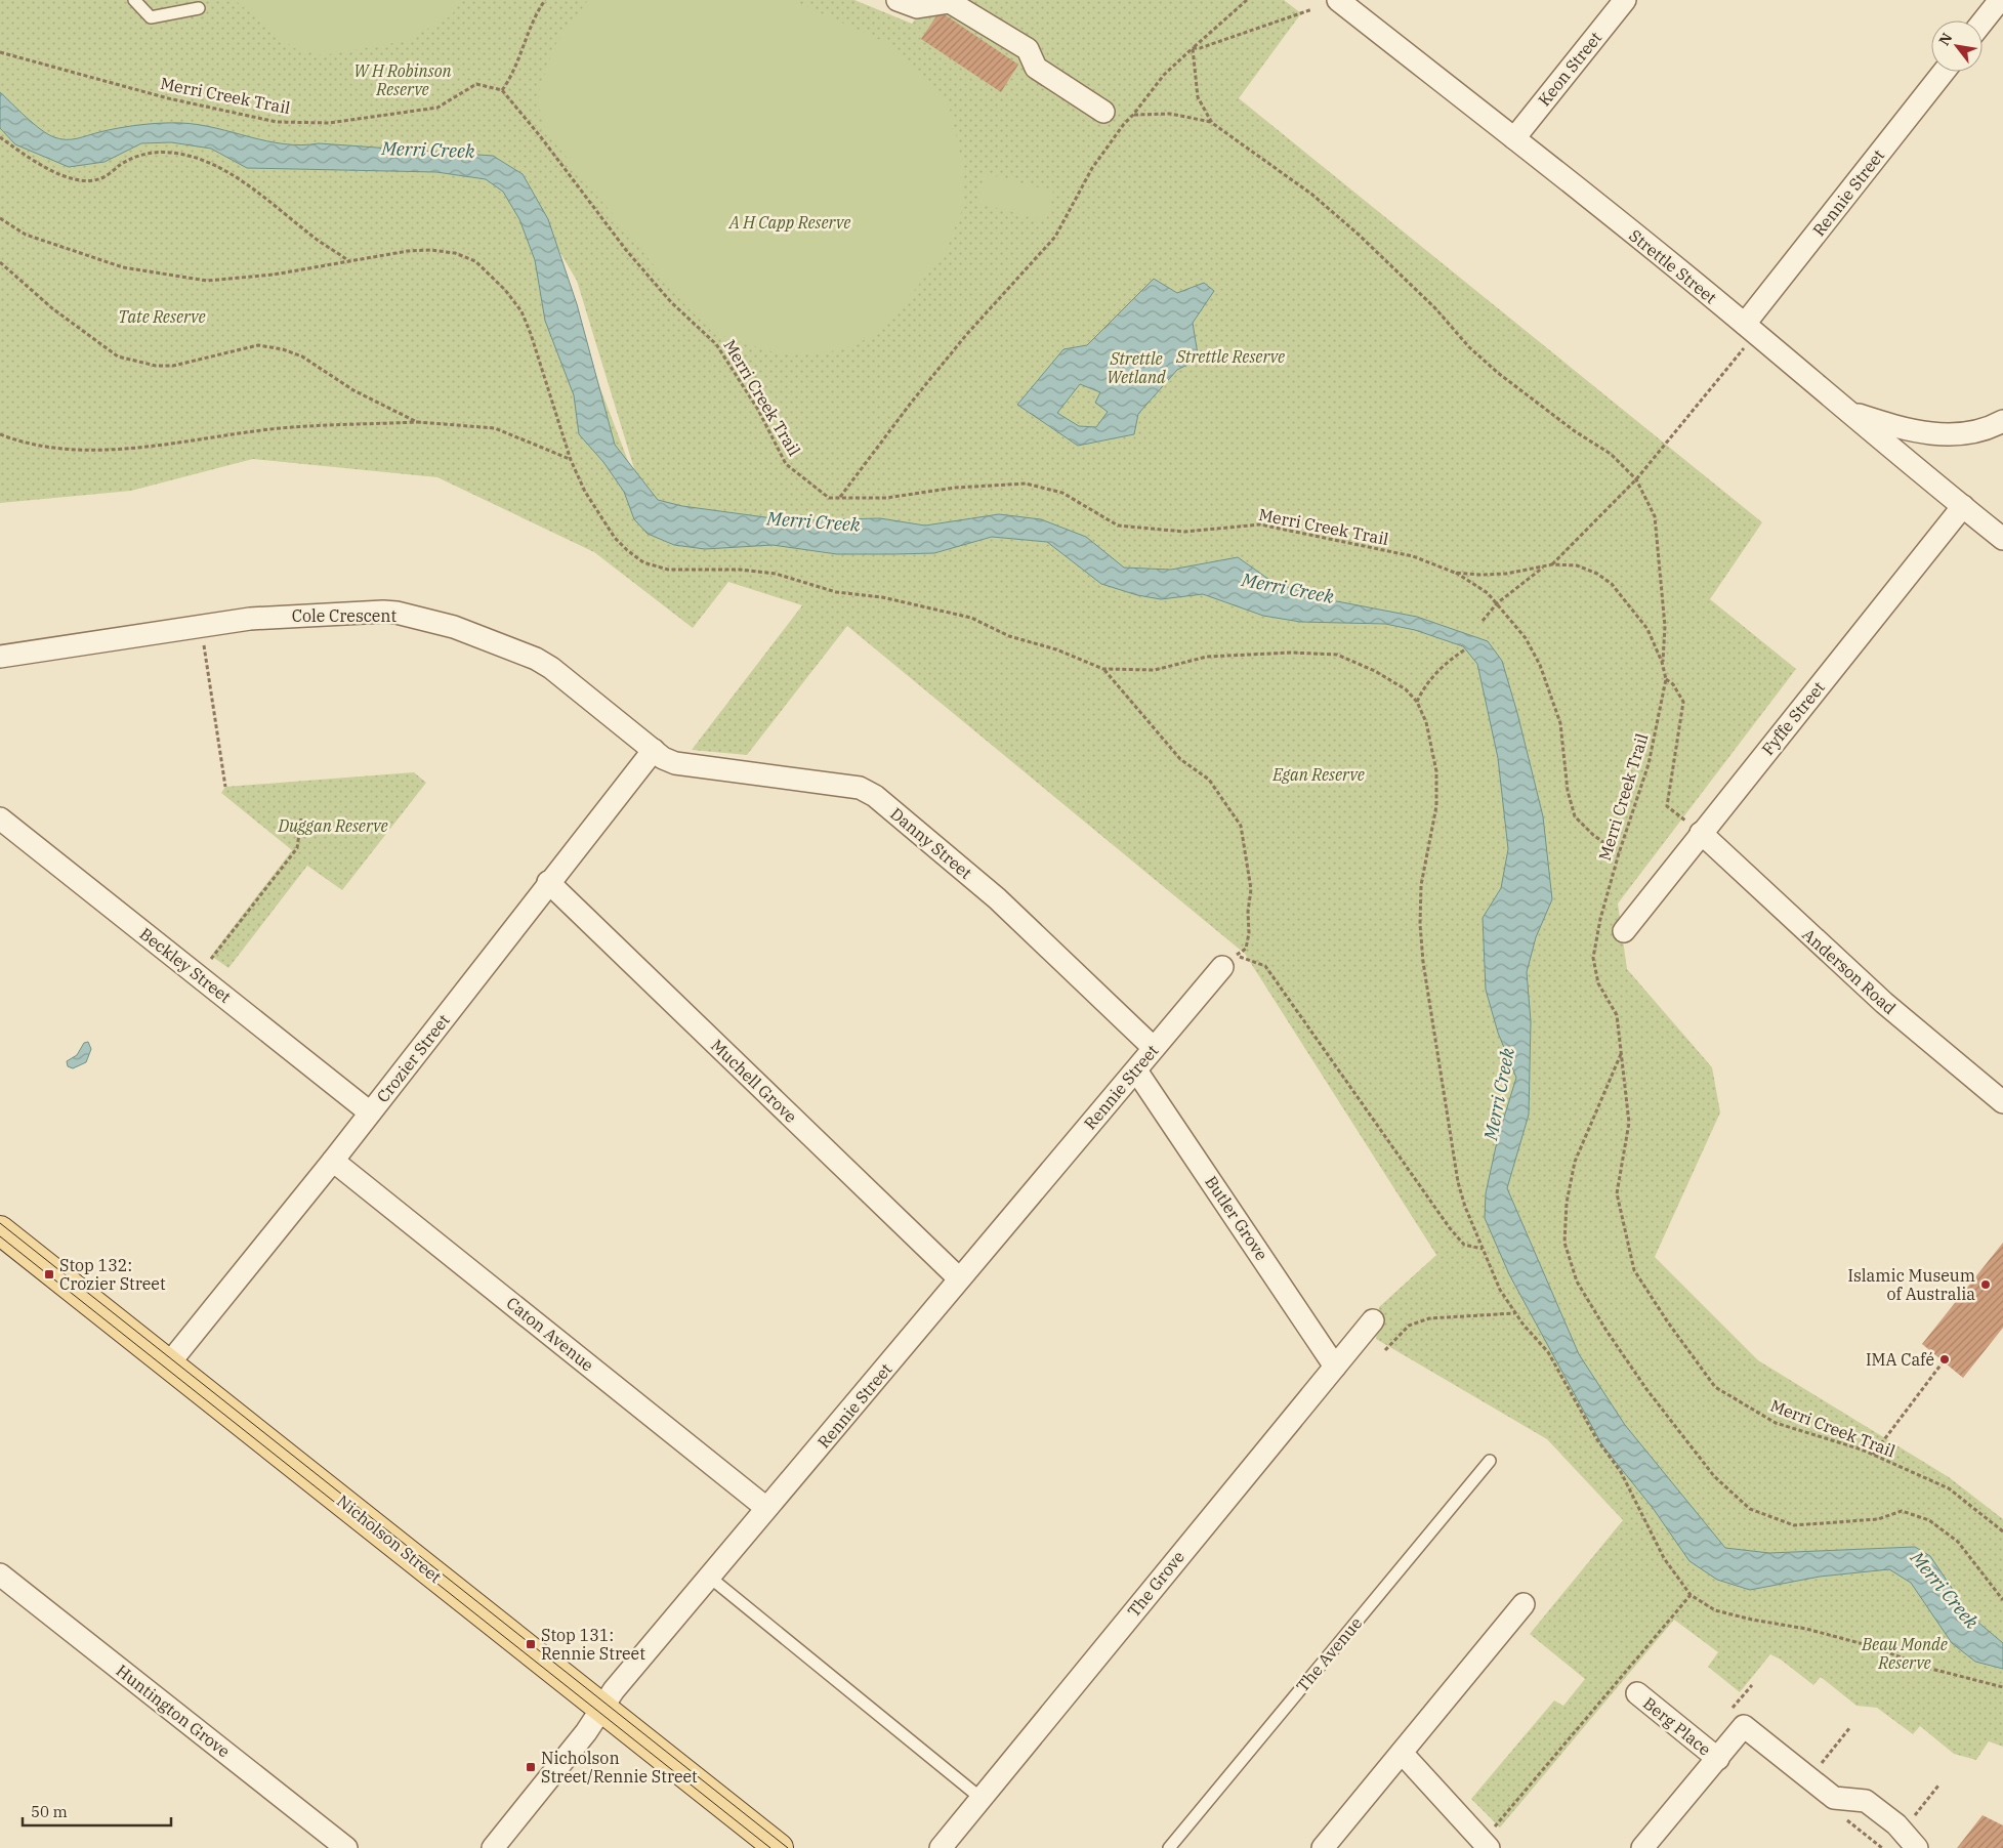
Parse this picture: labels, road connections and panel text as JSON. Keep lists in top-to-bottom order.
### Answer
{
  "streets": {
    "main road": ["Nicholson Street"],
    "street": [
      "Keon Street",
      "Rennie Street",
      "Strettle Street",
      "Cole Crescent",
      "Fyffe Street",
      "Danny Street",
      "Beckley Street",
      "Anderson Road",
      "Crozier Street",
      "Muchell Grove",
      "Butler Grove",
      "Caton Avenue",
      "The Grove",
      "Huntington Grove",
      "Berg Place"
    ],
    "lane": ["The Avenue"],
    "path": ["Merri Creek Trail"]
  },
  "crossings": [
    ["Keon Street", "Strettle Street"],
    ["Rennie Street", "Strettle Street"],
    ["Rennie Street", "Danny Street"],
    ["Rennie Street", "Muchell Grove"],
    ["Rennie Street", "Butler Grove"],
    ["Rennie Street", "Caton Avenue"],
    ["Rennie Street", "Nicholson Street"],
    ["Strettle Street", "Fyffe Street"],
    ["Cole Crescent", "Danny Street"],
    ["Cole Crescent", "Crozier Street"],
    ["Fyffe Street", "Anderson Road"],
    ["Danny Street", "Crozier Street"],
    ["Beckley Street", "Crozier Street"],
    ["Crozier Street", "Muchell Grove"],
    ["Crozier Street", "Caton Avenue"],
    ["Crozier Street", "Nicholson Street"],
    ["Butler Grove", "The Grove"]
  ],
  "water": ["Merri Creek"],
  "parks": [
    "W H Robinson Reserve",
    "A H Capp Reserve",
    "Tate Reserve",
    "Strettle Reserve",
    "Strettle Wetland",
    "Egan Reserve",
    "Duggan Reserve",
    "Beau Monde Reserve"
  ],
  "places": {
    "transit": ["Stop 132: Crozier Street", "Stop 131: Rennie Street", "Nicholson Street/Rennie Street"],
    "other": ["Islamic Museum of Australia", "IMA Café"]
  },
  "scale_bar": "50 m",
  "north": "top left"
}
